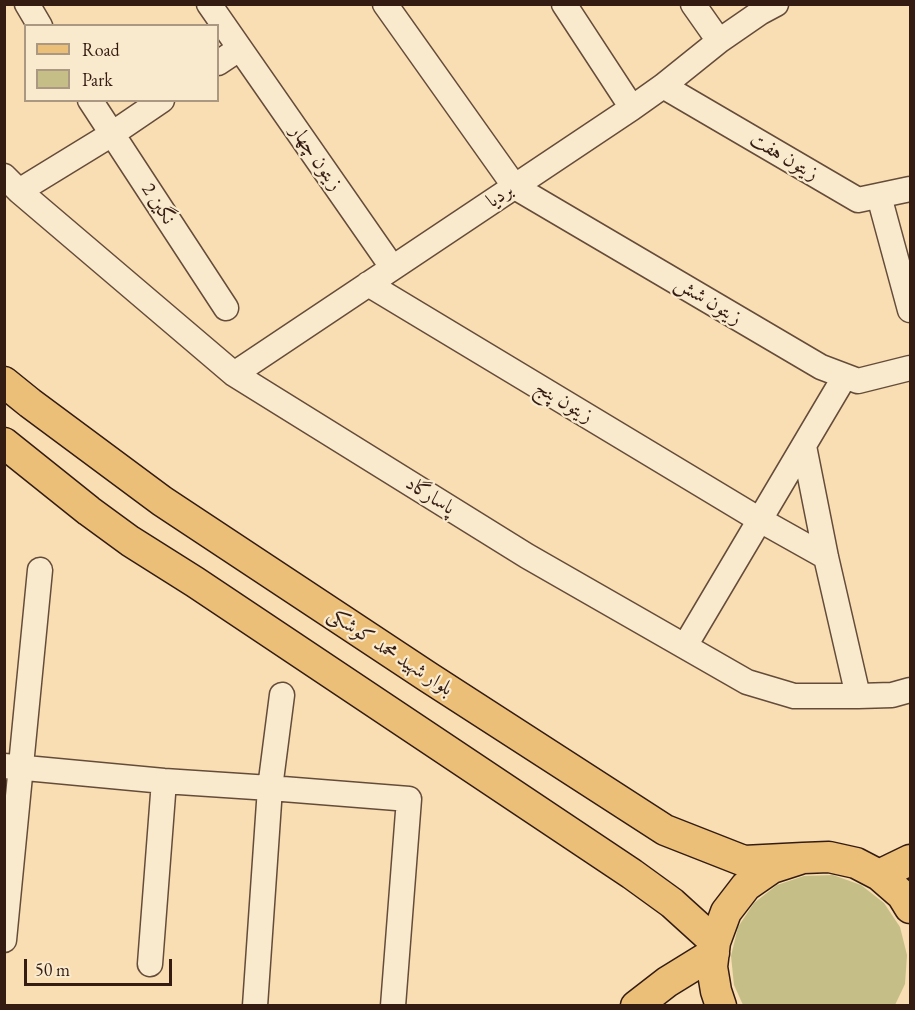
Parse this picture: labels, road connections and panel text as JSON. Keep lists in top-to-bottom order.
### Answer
{
  "streets": {
    "main road": ["بلوار شهید محمد کوشکی"],
    "street": [
      "زیتون هفت",
      "زیتون چهار",
      "بردیا",
      "نگین 2",
      "زیتون شش",
      "زیتون پنج",
      "پاسارگاد"
    ]
  },
  "crossings": [
    ["زیتون هفت", "بردیا"],
    ["زیتون چهار", "بردیا"],
    ["بردیا", "زیتون شش"],
    ["بردیا", "زیتون پنج"],
    ["بردیا", "پاسارگاد"]
  ],
  "legend": ["Road", "Park"],
  "scale_bar": "50 m"
}
